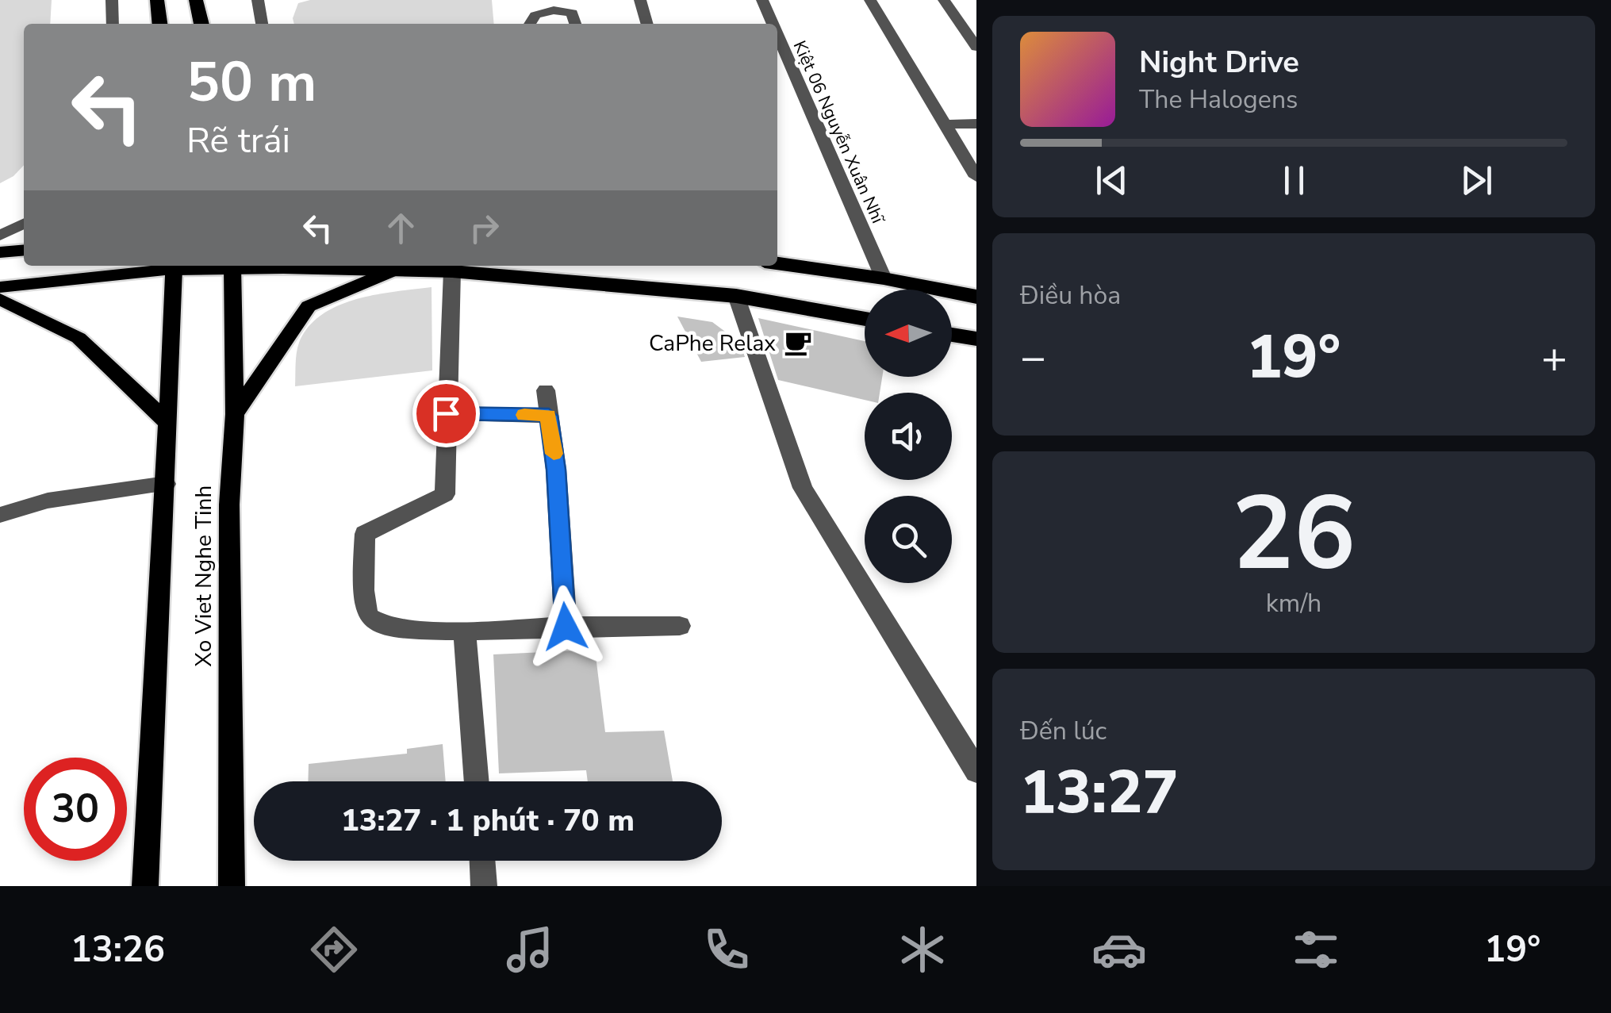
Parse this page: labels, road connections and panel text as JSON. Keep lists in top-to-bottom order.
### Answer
{
  "streets": {
    "main road": ["Xo Viet Nghe Tinh"],
    "street": ["Kiệt 06 Nguyễn Xuân Nhĩ"]
  },
  "places": {
    "cafe": ["CaPhe Relax"]
  },
  "north": "left",
  "page": {
    "turn": ["50 m", "Rẽ trái"],
    "song": ["Night Drive", "The Halogens"],
    "tile": [
      "Điều hòa",
      ["26", "km/h"],
      ["Đến lúc", "13:27"]
    ],
    "heat": ["−", "19°", "+"],
    "limit": "30",
    "trip": "13:27 · 1 phút · 70 m",
    "tabs": ["13:26", "19°"]
  }
}
